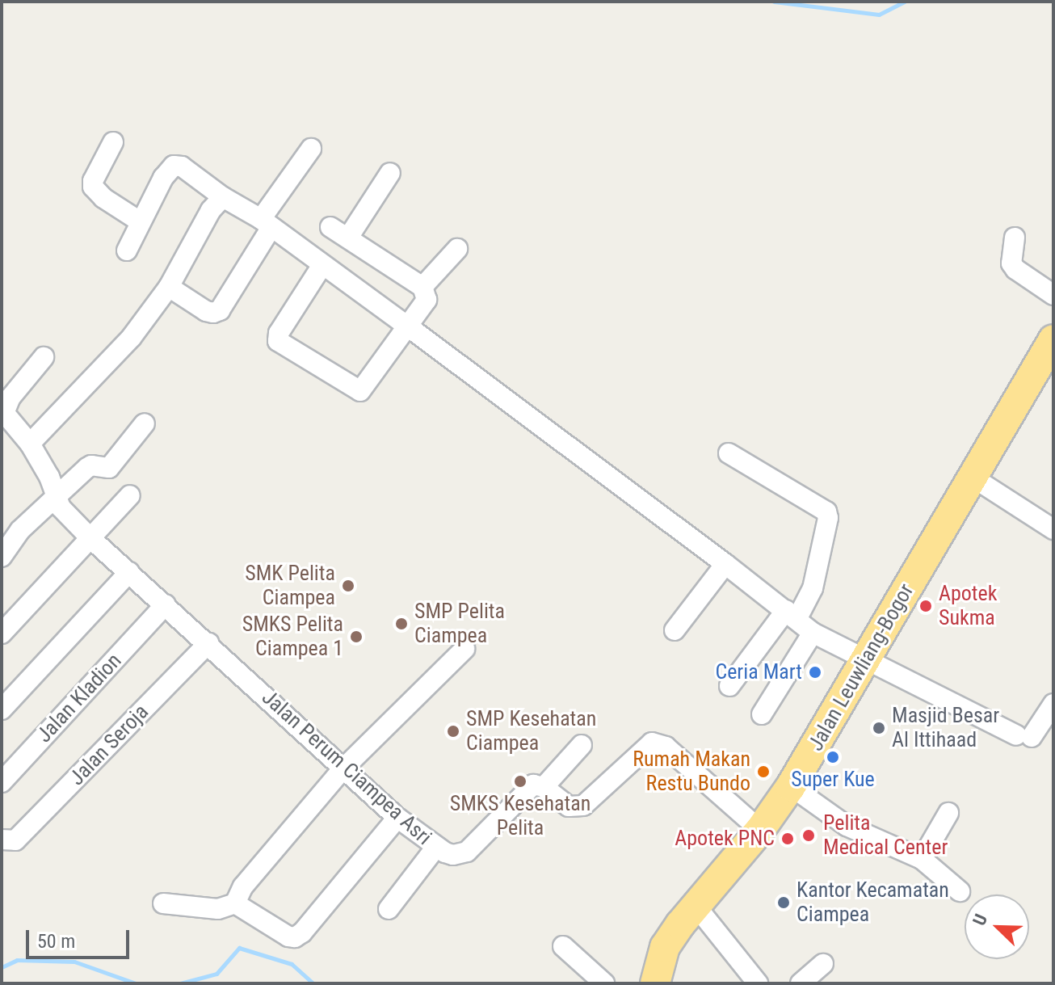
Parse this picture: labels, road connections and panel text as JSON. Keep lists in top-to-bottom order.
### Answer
{
  "streets": {
    "highway": ["Jalan Leuwliang-Bogor"],
    "street": ["Jalan Kladion", "Jalan Seroja", "Jalan Perum Ciampea Asri"]
  },
  "crossings": [
    ["Jalan Kladion", "Jalan Perum Ciampea Asri"],
    ["Jalan Seroja", "Jalan Perum Ciampea Asri"]
  ],
  "places": [
    "SMK Pelita Ciampea",
    "Apotek Sukma",
    "SMP Pelita Ciampea",
    "SMKS Pelita Ciampea 1",
    "Ceria Mart",
    "Masjid Besar Al Ittihaad",
    "SMP Kesehatan Ciampea",
    "Super Kue",
    "Rumah Makan Restu Bundo",
    "SMKS Kesehatan Pelita",
    "Pelita Medical Center",
    "Apotek PNC",
    "Kantor Kecamatan Ciampea"
  ],
  "scale_bar": "50 m",
  "north": "top left"
}
